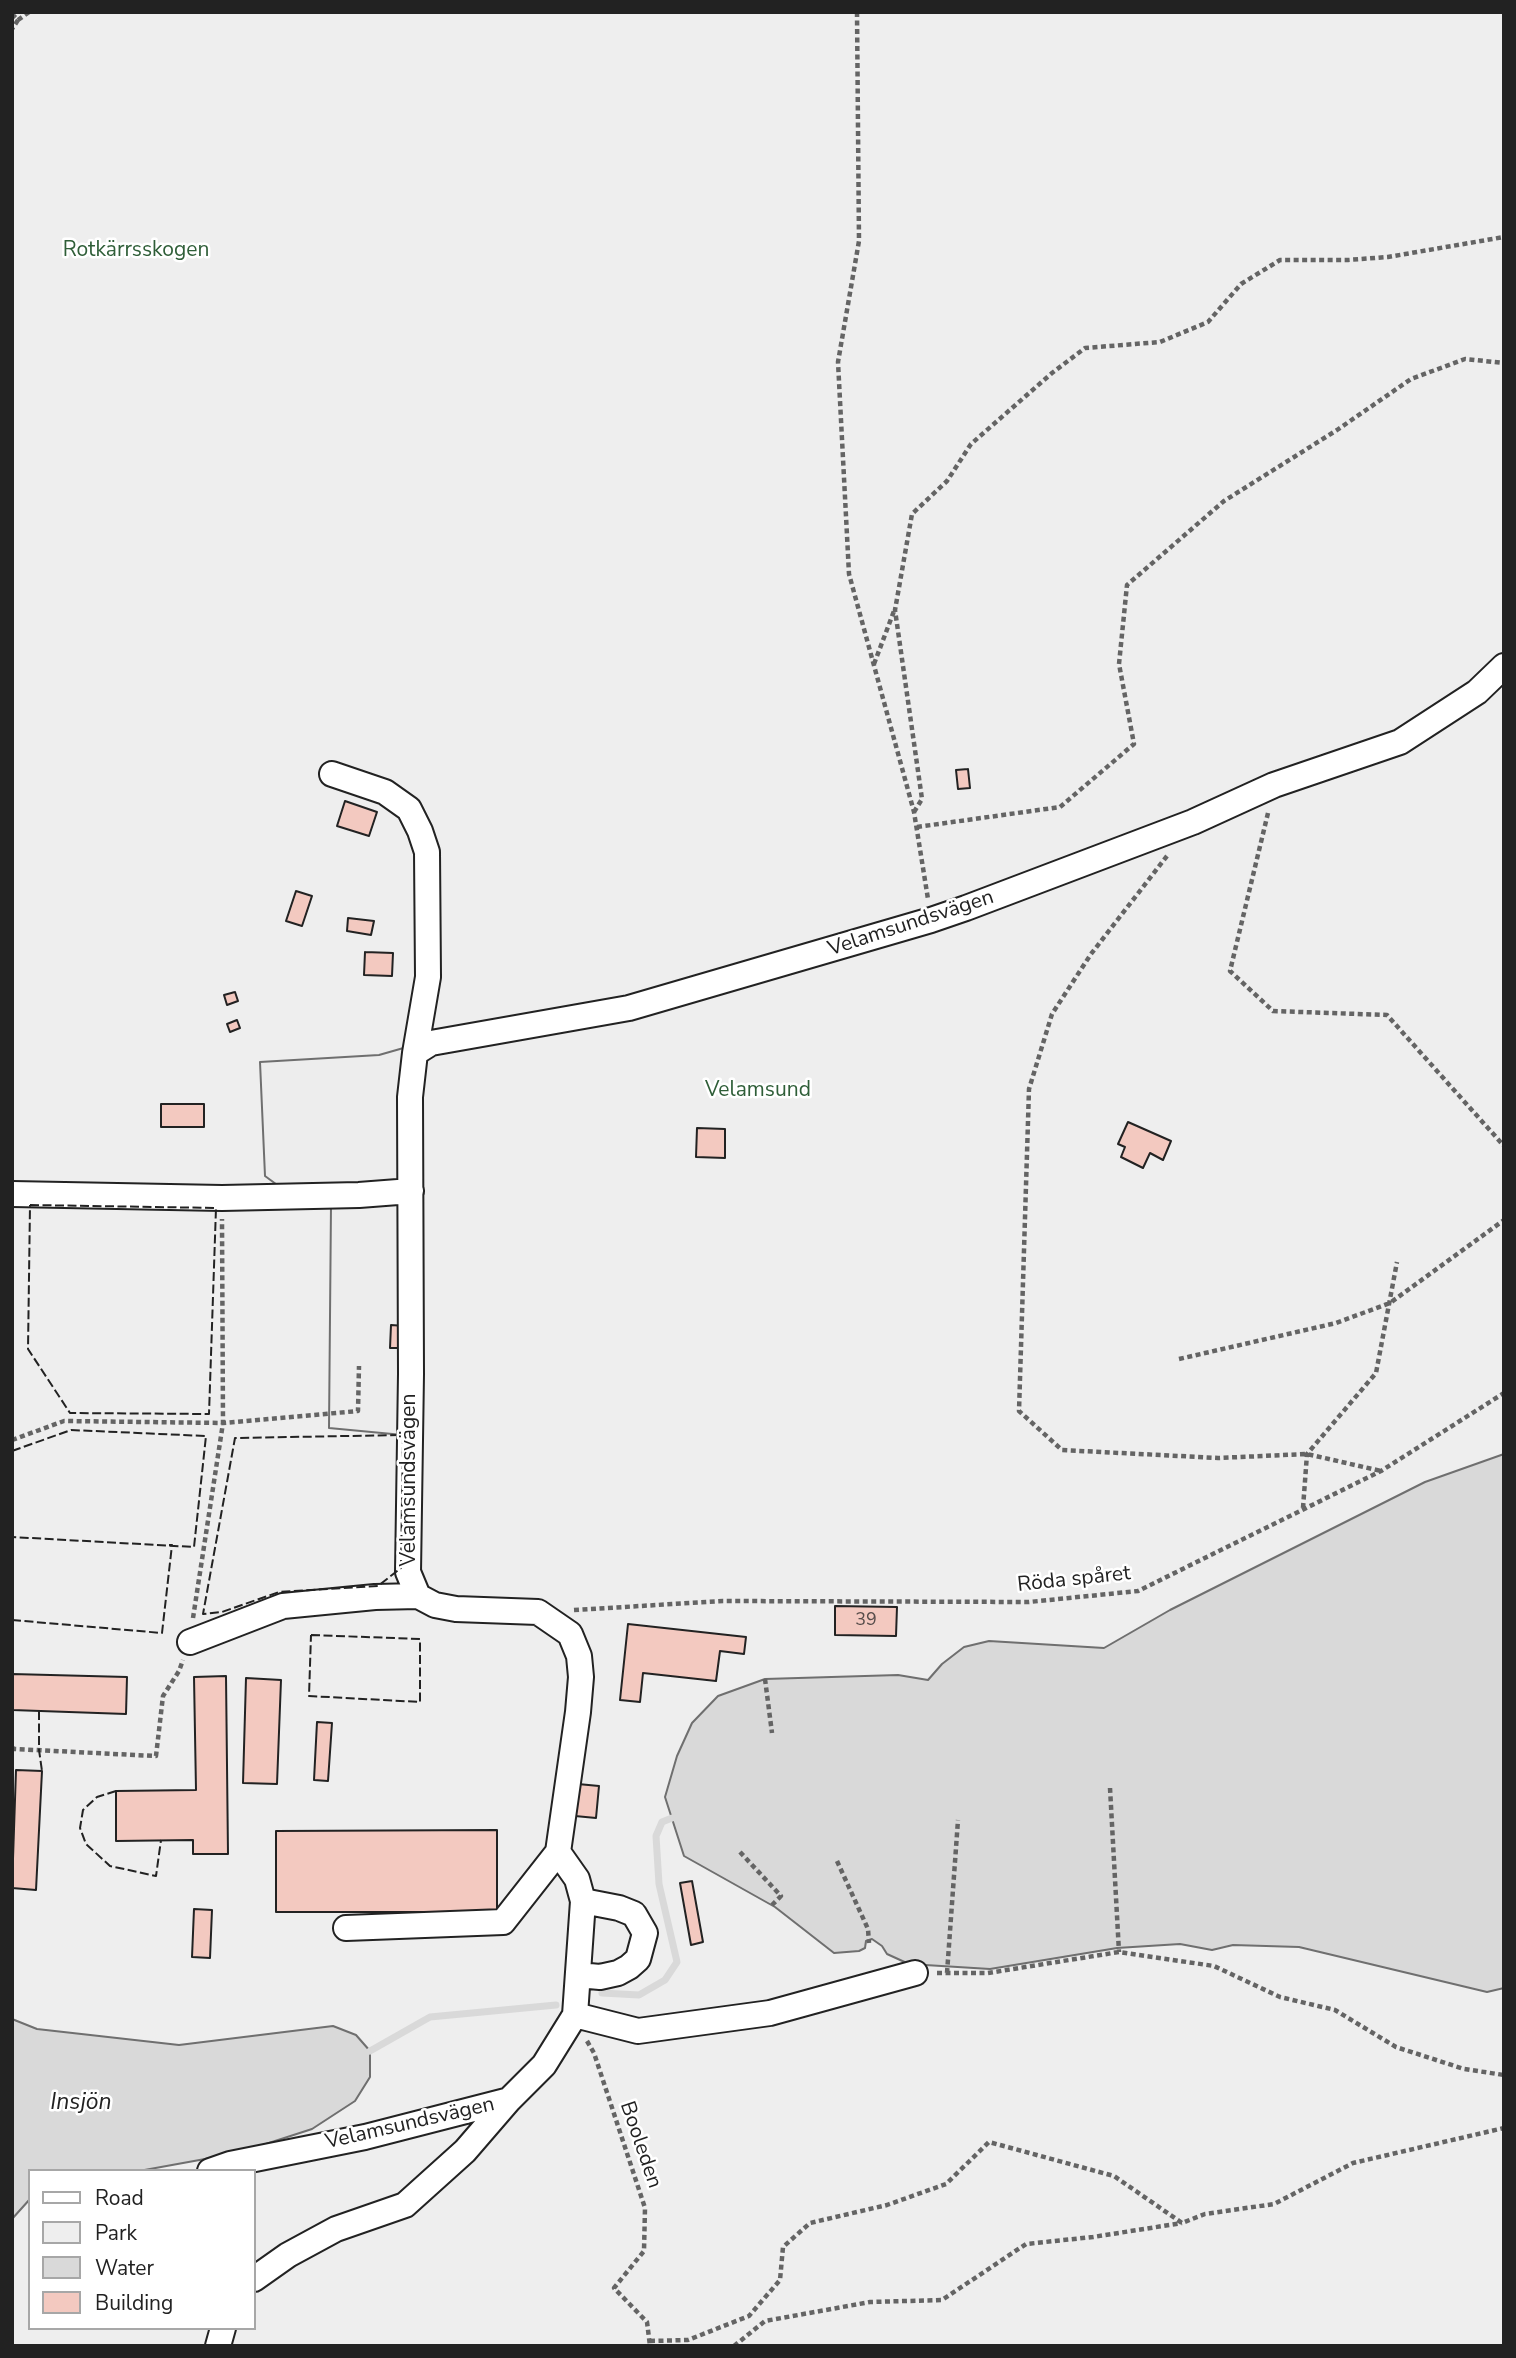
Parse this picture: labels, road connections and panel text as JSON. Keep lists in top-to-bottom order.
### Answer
{
  "streets": {
    "street": ["Velamsundsvägen"],
    "path": ["Röda spåret", "Booleden"]
  },
  "crossings": [
    ["Velamsundsvägen", "Röda spåret"],
    ["Velamsundsvägen", "Booleden"]
  ],
  "water": ["Insjön"],
  "parks": ["Rotkärrsskogen", "Velamsund"],
  "house_numbers": ["39"],
  "legend": [
    "Road",
    "Park",
    "Water",
    "Building"
  ]
}
